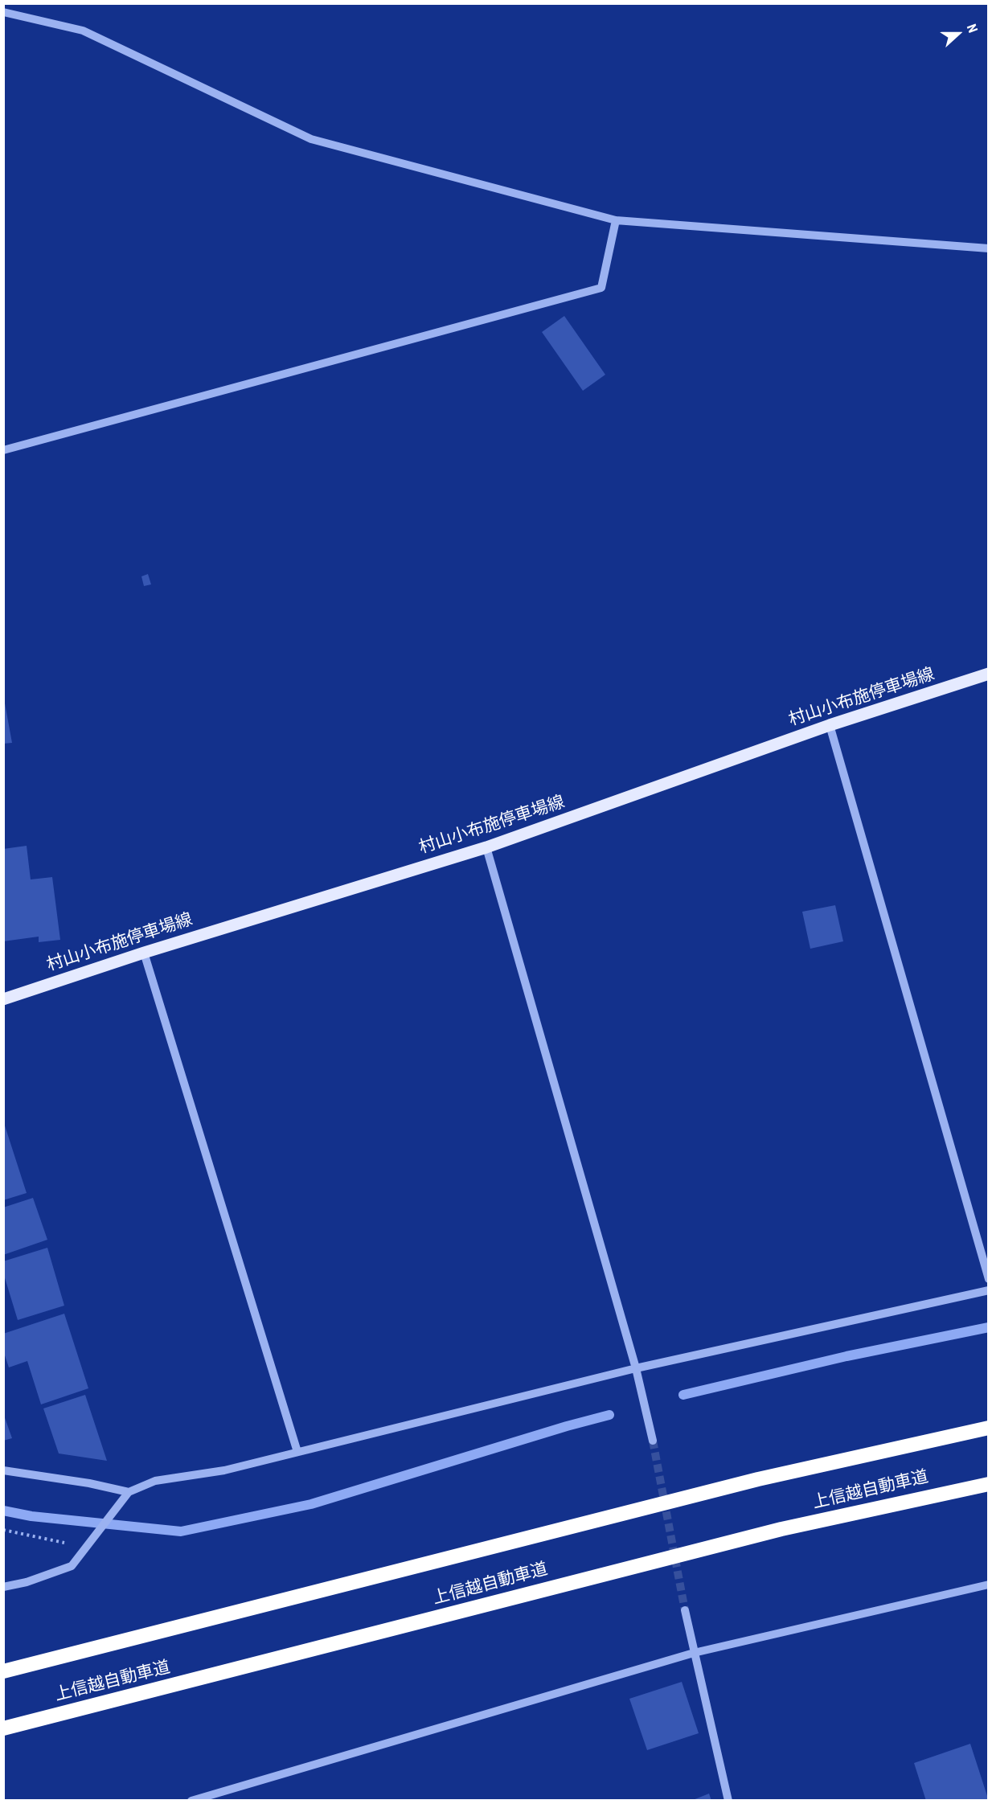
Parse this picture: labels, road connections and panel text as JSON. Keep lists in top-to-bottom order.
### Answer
{
  "streets": {
    "highway": ["上信越自動車道"],
    "main road": ["村山小布施停車場線"]
  },
  "north": "right"
}
